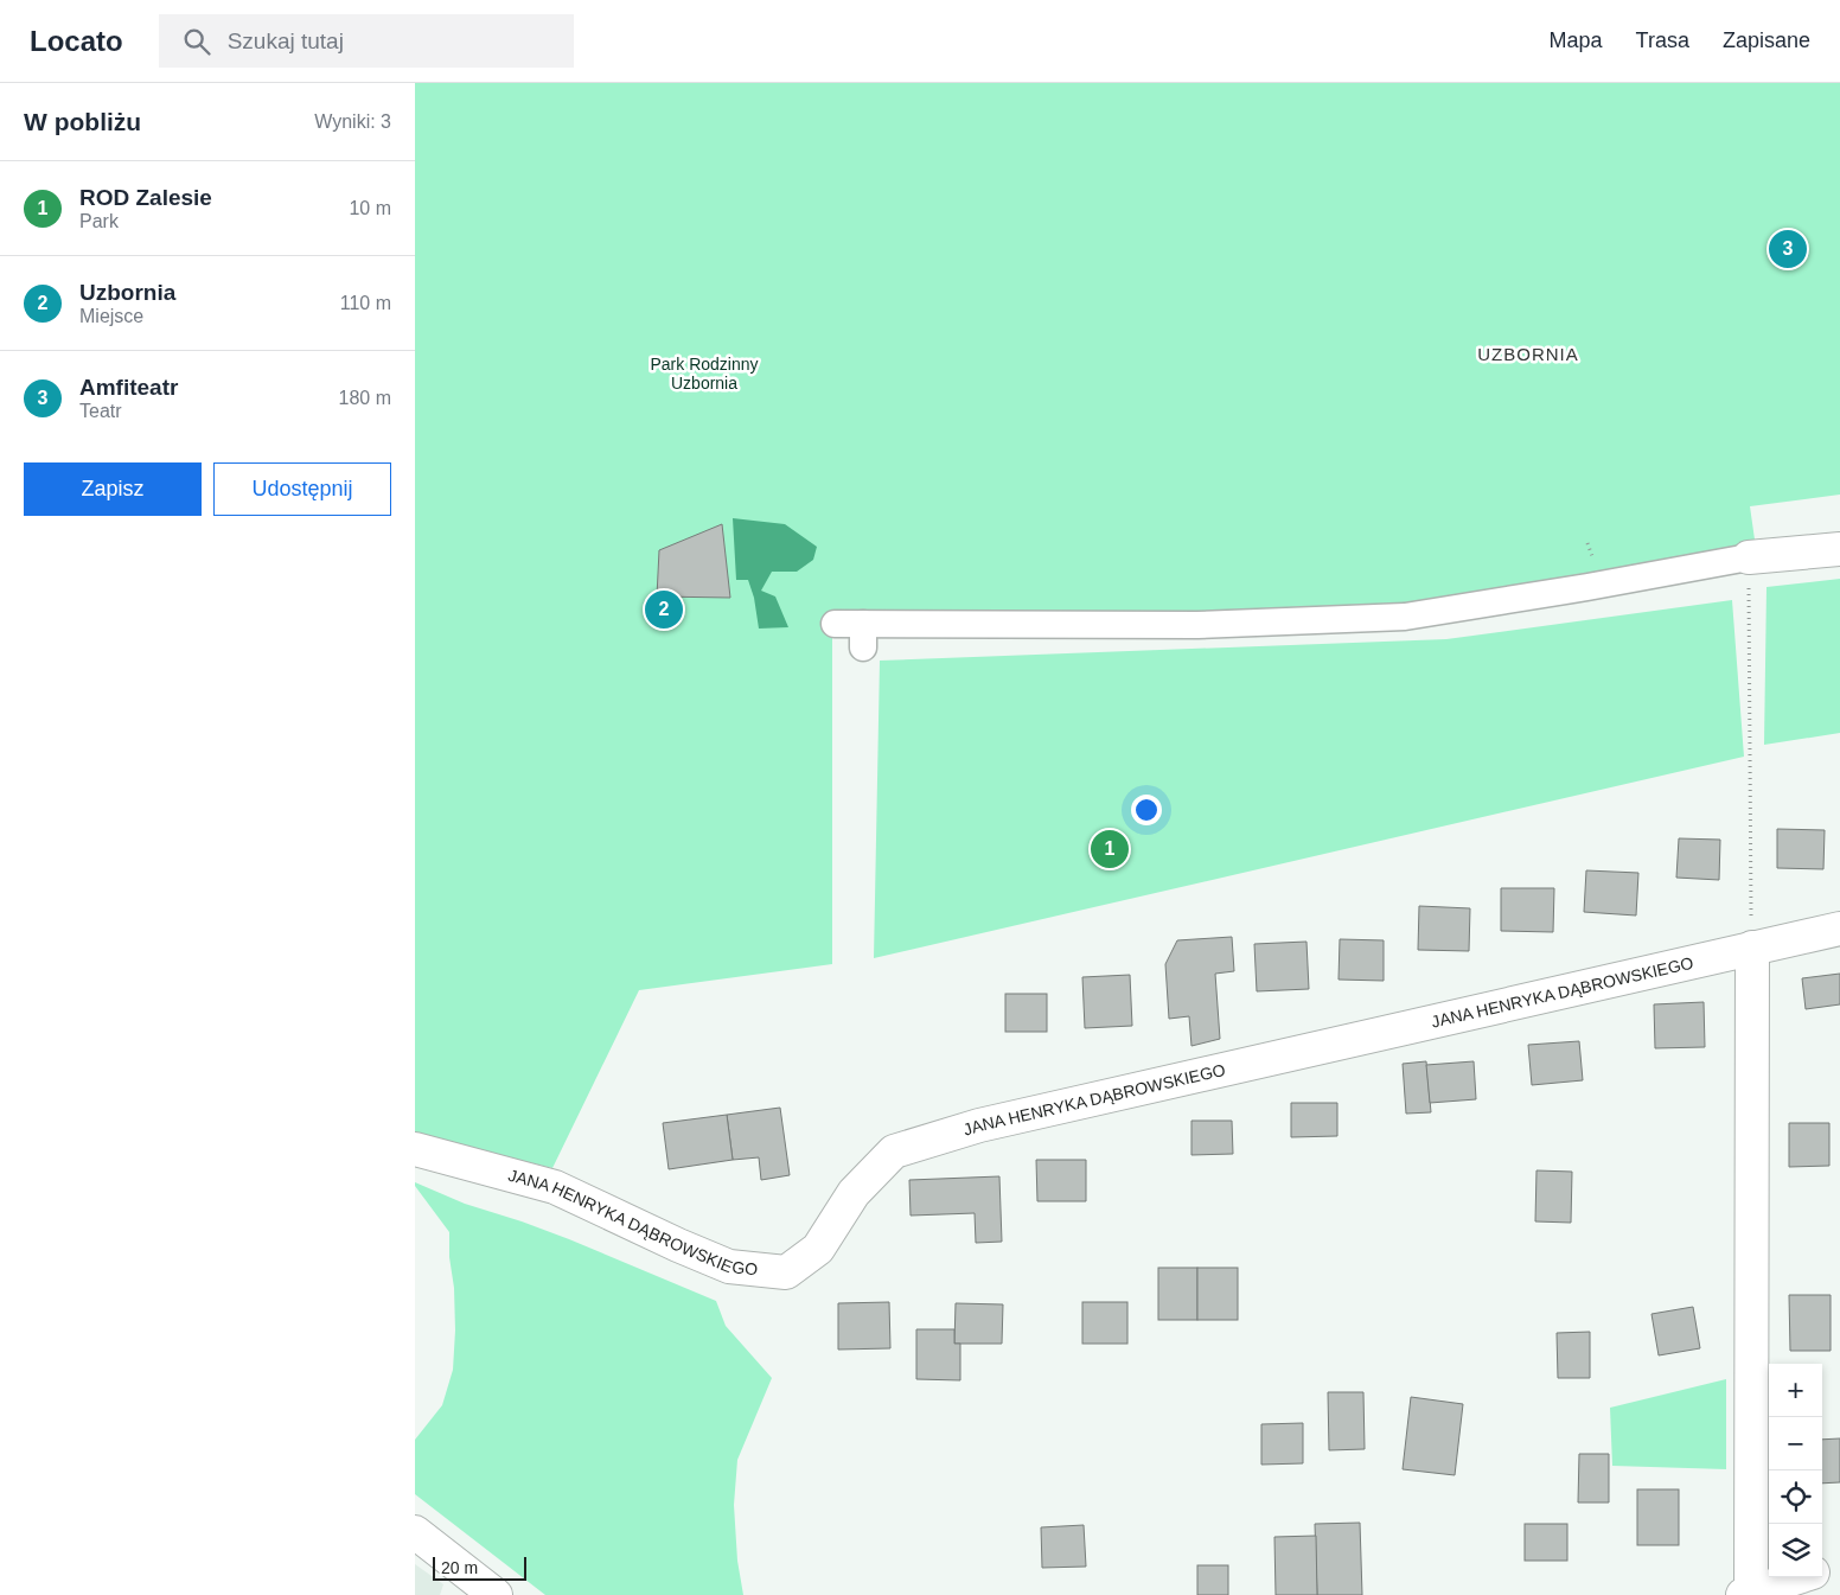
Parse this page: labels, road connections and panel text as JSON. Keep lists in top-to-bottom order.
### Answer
{
  "streets": {
    "street": ["JANA HENRYKA DĄBROWSKIEGO"]
  },
  "districts": ["UZBORNIA"],
  "parks": ["Park Rodzinny Uzbornia"],
  "scale_bar": "20 m",
  "page": {
    "header": "Locato",
    "search": "Szukaj tutaj",
    "nav": ["Mapa", "Trasa", "Zapisane"],
    "heading": ["W pobliżu", "Wyniki: 3"],
    "list": [
      {
        "mark": "1",
        "name": "ROD Zalesie",
        "note": "Park",
        "value": "10 m"
      },
      {
        "mark": "2",
        "name": "Uzbornia",
        "note": "Miejsce",
        "value": "110 m"
      },
      {
        "mark": "3",
        "name": "Amfiteatr",
        "note": "Teatr",
        "value": "180 m"
      }
    ],
    "pins": ["3", "2", "1"],
    "buttons": ["Zapisz", "Udostępnij"],
    "map_buttons": ["+", "−"],
    "scale": "20 m"
  }
}
